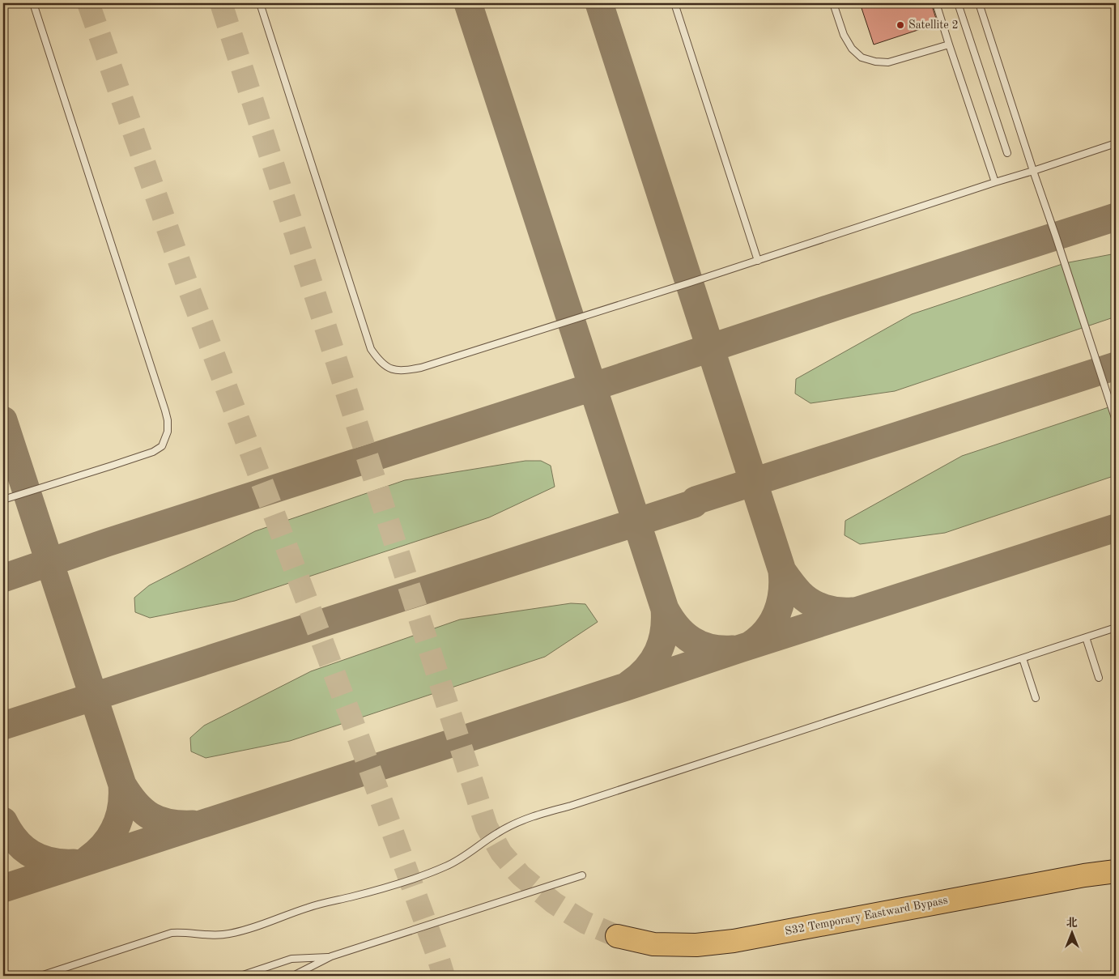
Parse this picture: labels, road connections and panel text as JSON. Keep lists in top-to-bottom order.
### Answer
{
  "streets": {
    "highway": ["S32 Temporary Eastward Bypass"]
  },
  "places": ["Satellite 2"],
  "north": "top"
}
